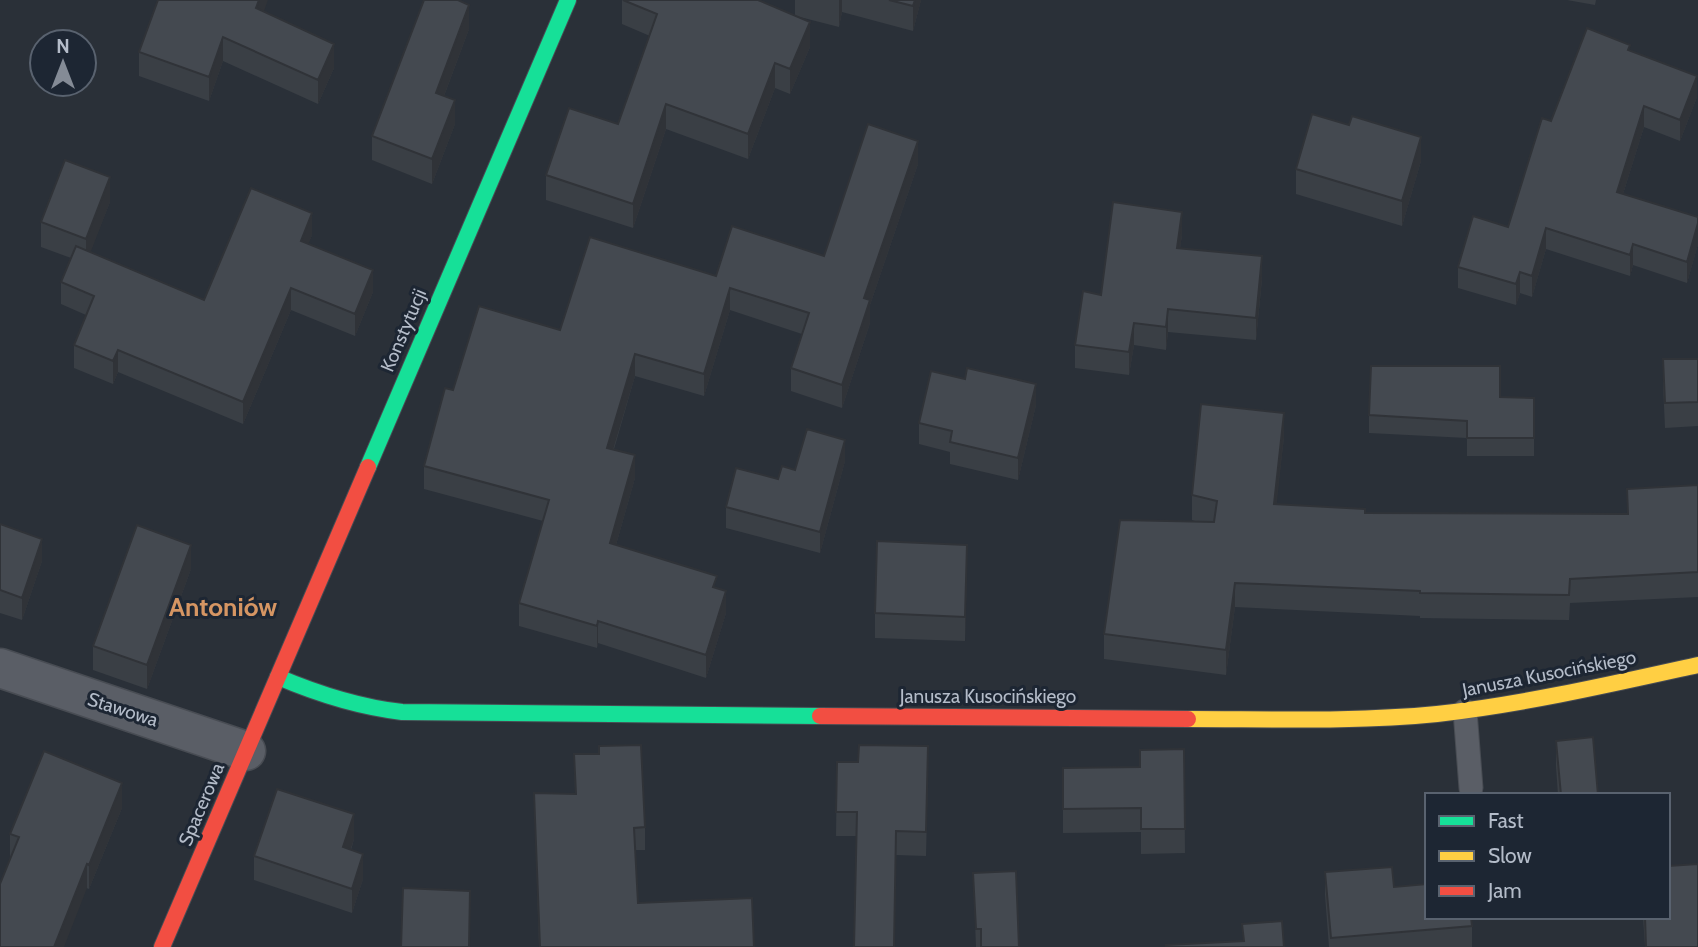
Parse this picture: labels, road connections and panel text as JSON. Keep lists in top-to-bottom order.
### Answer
{
  "streets": {
    "street": [
      "Konstytucji",
      "Janusza Kusocińskiego",
      "Stawowa",
      "Spacerowa"
    ]
  },
  "crossings": [
    ["Konstytucji", "Janusza Kusocińskiego"],
    ["Konstytucji", "Spacerowa"],
    ["Janusza Kusocińskiego", "Spacerowa"],
    ["Stawowa", "Spacerowa"]
  ],
  "districts": ["Antoniów"],
  "legend": ["Fast", "Slow", "Jam"],
  "north": "top"
}
